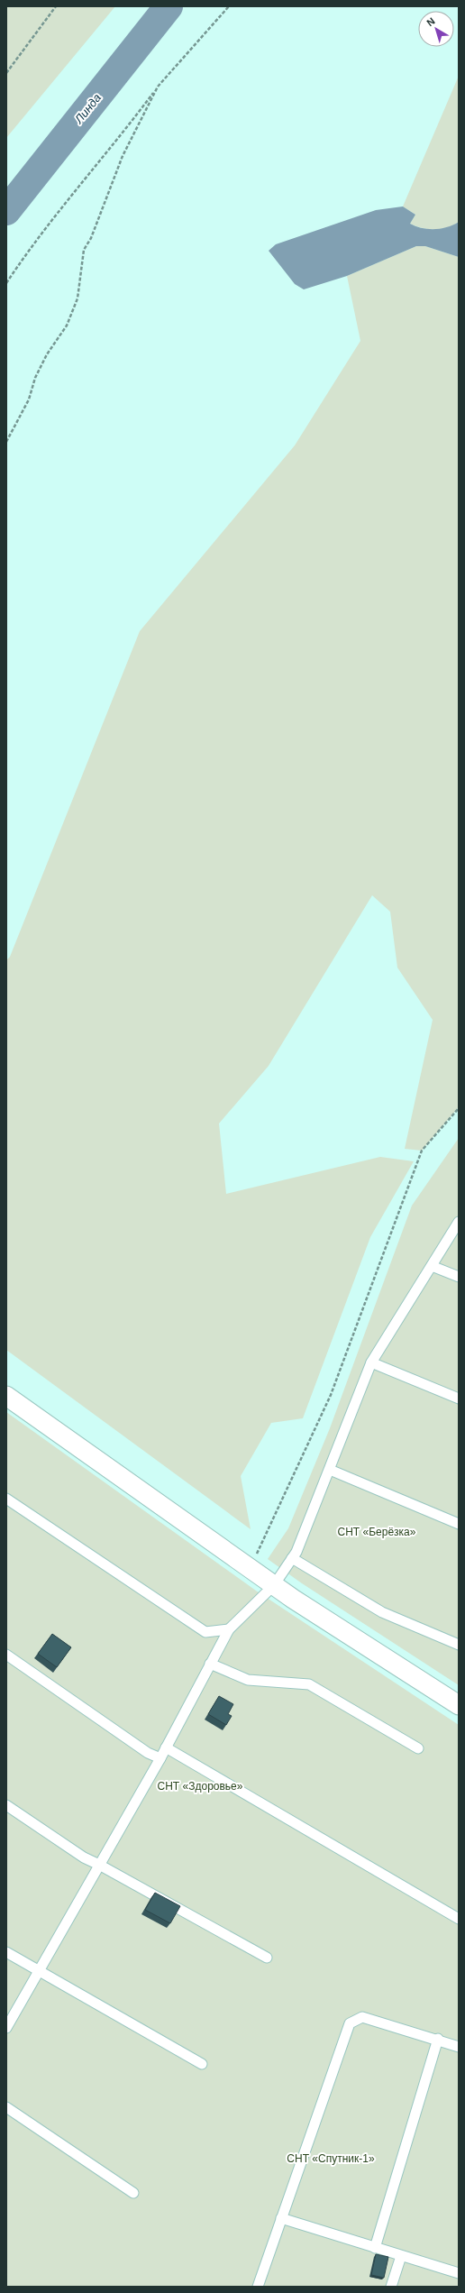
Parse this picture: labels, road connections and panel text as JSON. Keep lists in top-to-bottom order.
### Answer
{
  "water": ["Линда"],
  "parks": ["СНТ «Берёзка»", "СНТ «Здоровье»", "СНТ «Спутник-1»"],
  "north": "top left"
}
